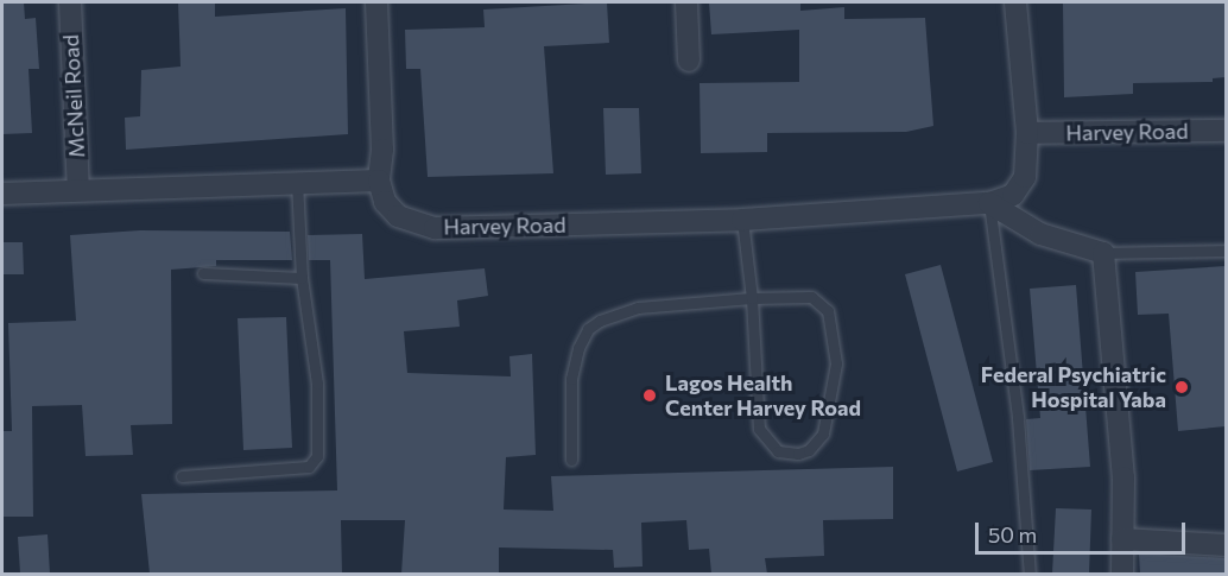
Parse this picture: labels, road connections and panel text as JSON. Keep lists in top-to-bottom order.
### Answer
{
  "streets": {
    "street": ["McNeil Road", "Harvey Road"]
  },
  "places": ["Federal Psychiatric Hospital Yaba", "Lagos Health Center Harvey Road"],
  "scale_bar": "50 m"
}
